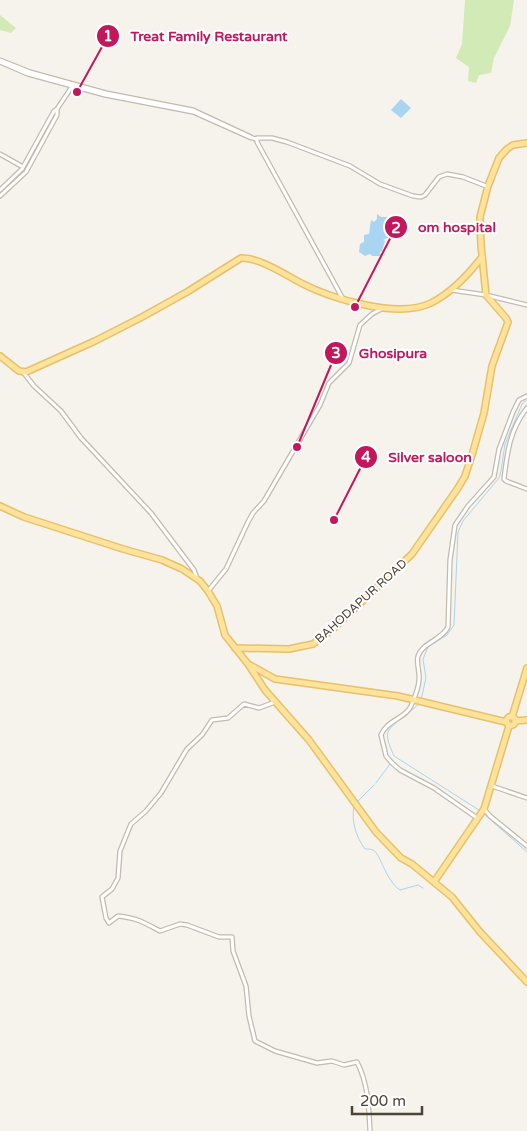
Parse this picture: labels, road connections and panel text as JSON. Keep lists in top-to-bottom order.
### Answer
{
  "streets": {
    "main road": ["BAHODAPUR ROAD"]
  },
  "places": [
    "Treat Family Restaurant",
    "om hospital",
    "Ghosipura",
    "Silver saloon"
  ],
  "scale_bar": "200 m"
}
